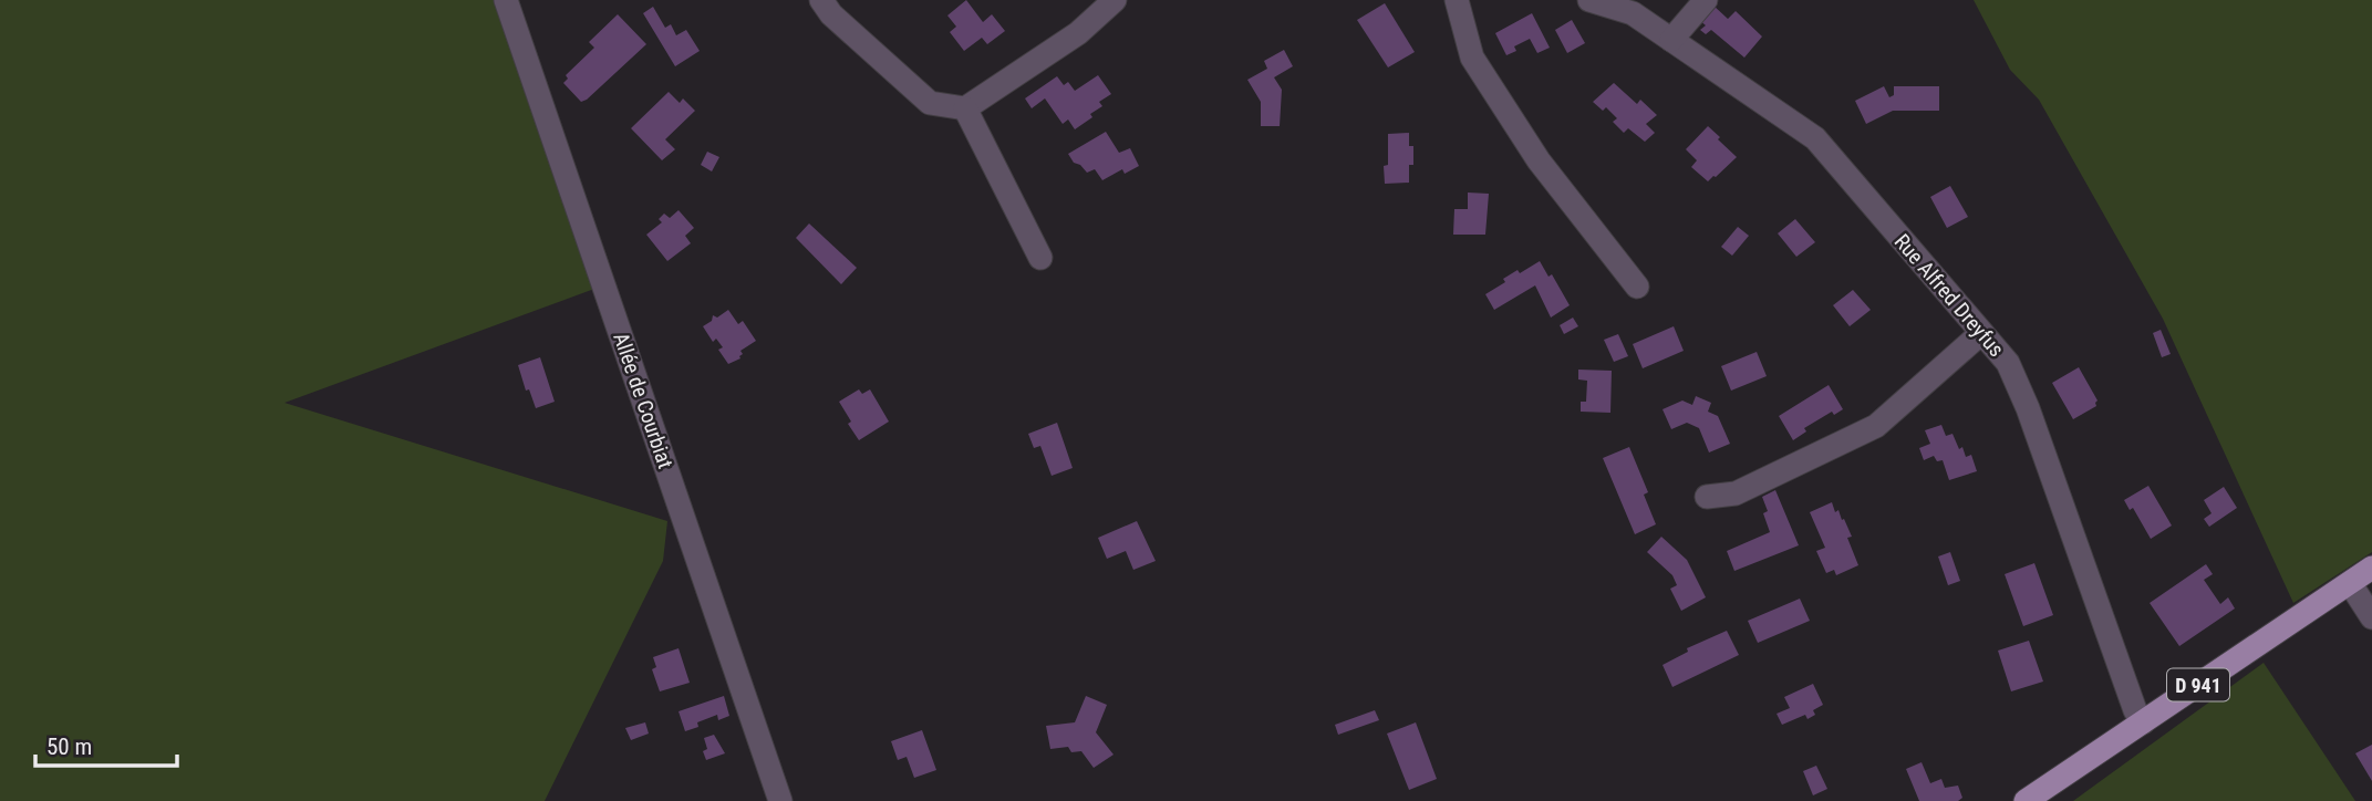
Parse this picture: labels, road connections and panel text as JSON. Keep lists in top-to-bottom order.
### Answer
{
  "streets": {
    "main road": ["D 941"],
    "street": ["Rue Alfred Dreyfus", "Allée de Courbiat"]
  },
  "crossings": [
    ["Rue Alfred Dreyfus", "D 941"]
  ],
  "scale_bar": "50 m"
}
